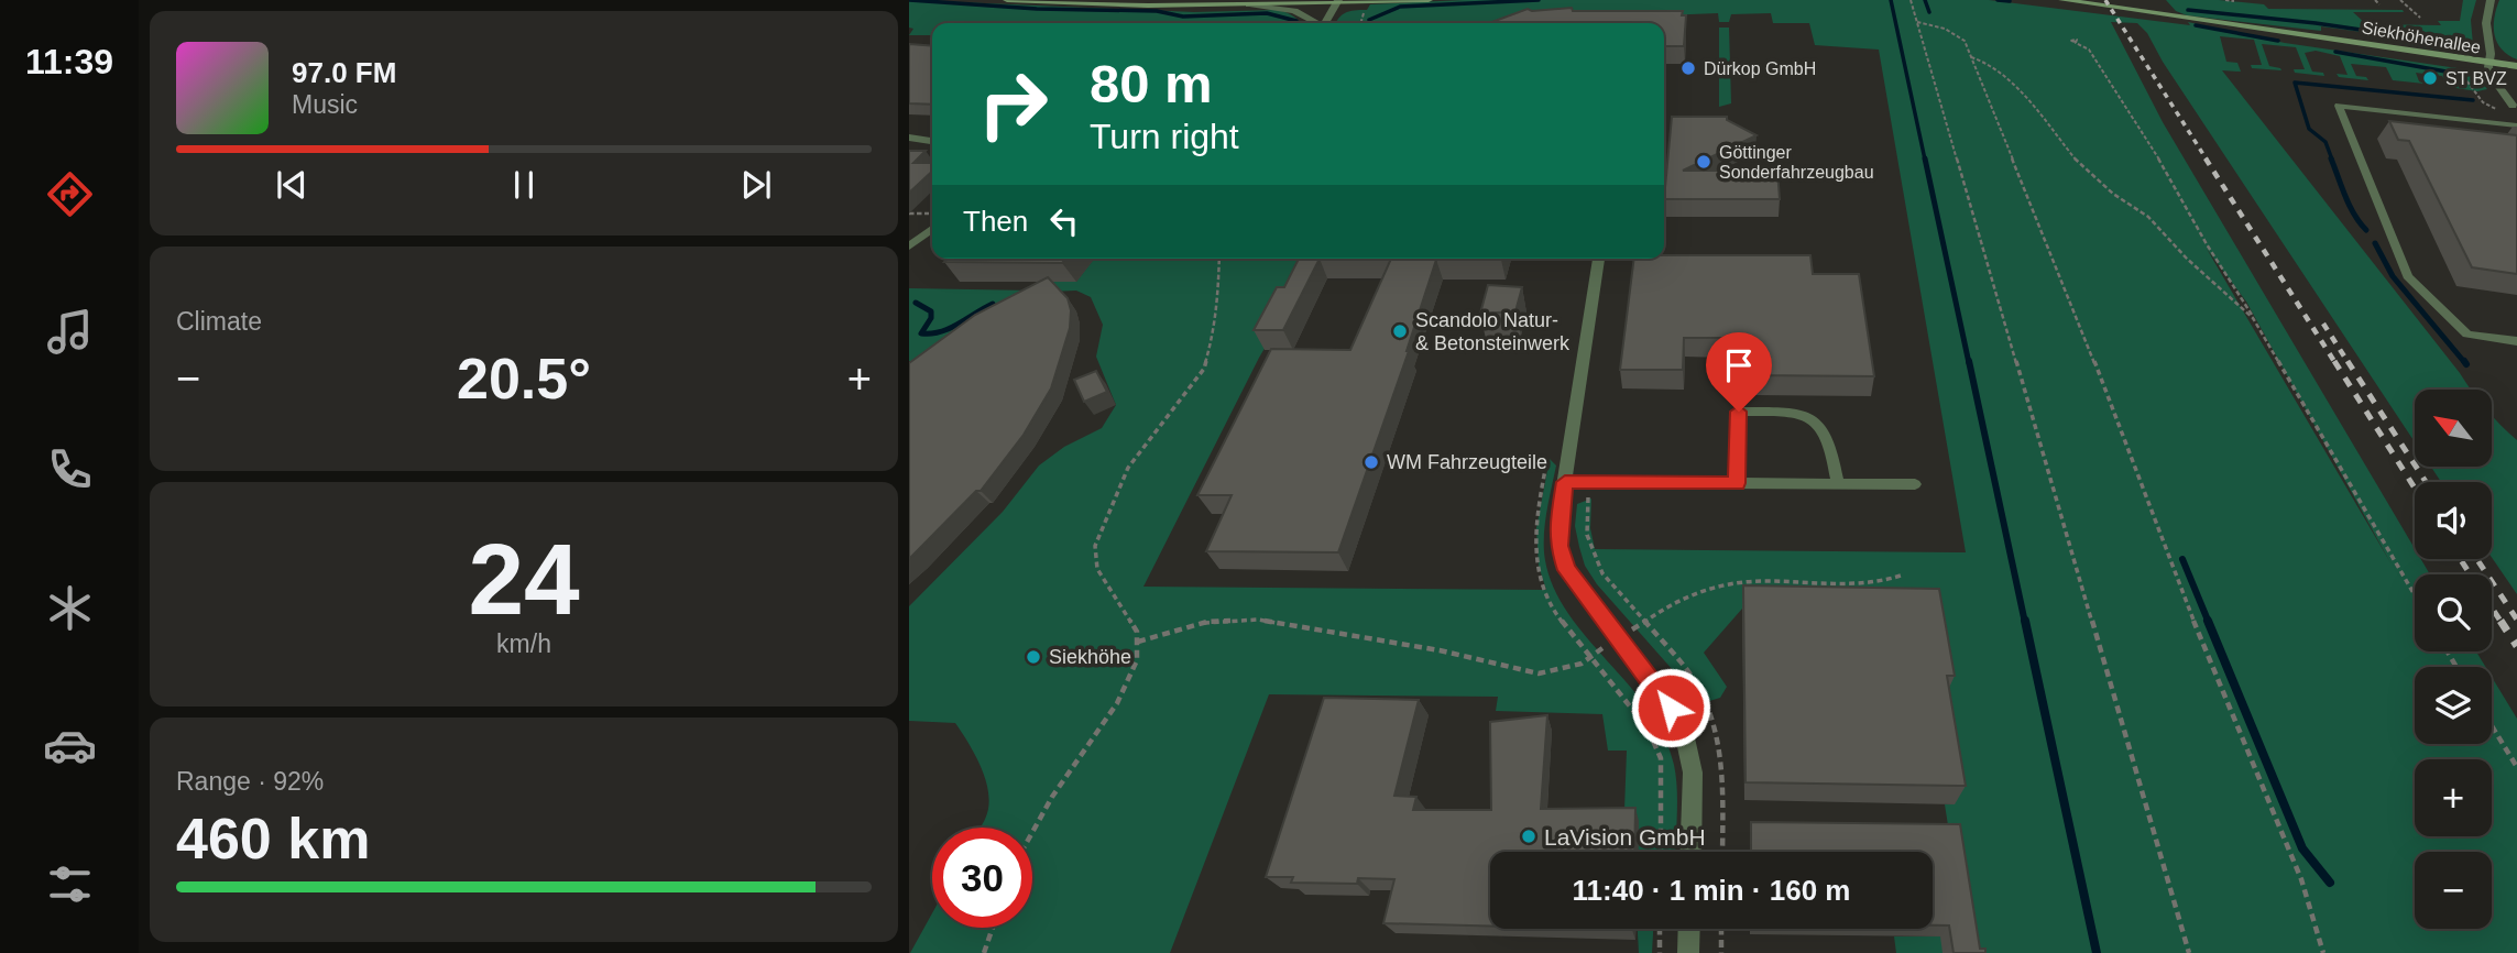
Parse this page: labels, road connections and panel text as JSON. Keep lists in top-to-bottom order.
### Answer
{
  "streets": {
    "main road": ["Siekhöhenallee"]
  },
  "places": [
    "Dürkop GmbH",
    "ST BVZ",
    "Göttinger Sonderfahrzeugbau",
    "Scandolo Natur- & Betonsteinwerk",
    "WM Fahrzeugteile",
    "Siekhöhe",
    "LaVision GmbH"
  ],
  "north": "top left",
  "page": {
    "tabs": "11:39",
    "turn": ["80 m", "Turn right"],
    "song": ["97.0 FM", "Music"],
    "then": "Then",
    "tile": [
      "Climate",
      ["24", "km/h"],
      ["Range · 92%", "460 km"]
    ],
    "heat": ["−", "20.5°", "+"],
    "map_buttons": ["+", "−"],
    "limit": "30",
    "trip": "11:40 · 1 min · 160 m"
  }
}
